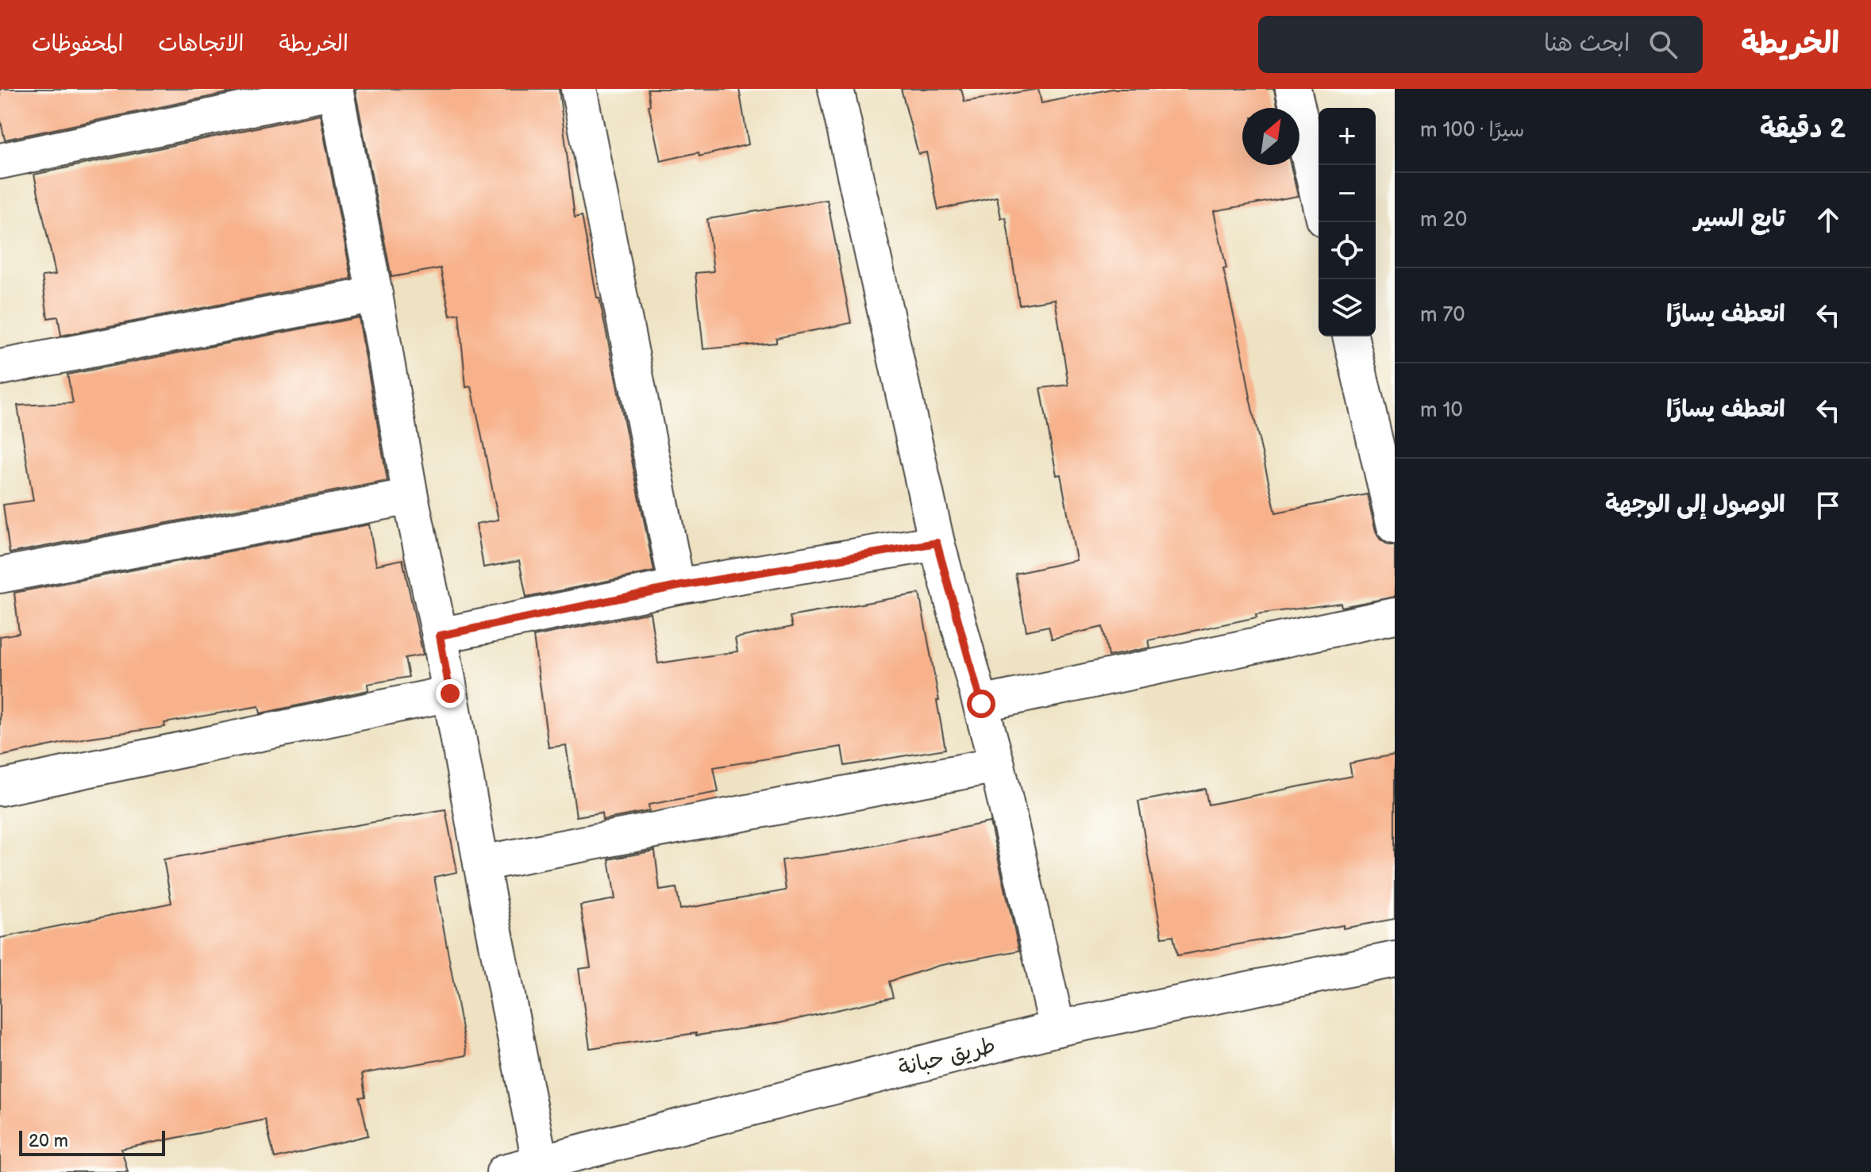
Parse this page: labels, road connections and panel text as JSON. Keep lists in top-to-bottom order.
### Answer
{
  "streets": {
    "street": ["طريق حبانة"]
  },
  "scale_bar": "20 m",
  "north": "top right",
  "page": {
    "header": "الخريطة",
    "search": "ابحث هنا",
    "nav": ["الخريطة", "الاتجاهات", "المحفوظات"],
    "heading": ["2 دقيقة", "سيرًا · 100 m"],
    "map_buttons": ["+", "−"],
    "list": [
      ["تابع السير", "20 m"],
      ["انعطف يسارًا", "70 m"],
      ["انعطف يسارًا", "10 m"],
      "الوصول إلى الوجهة"
    ],
    "scale": "20 m"
  }
}
